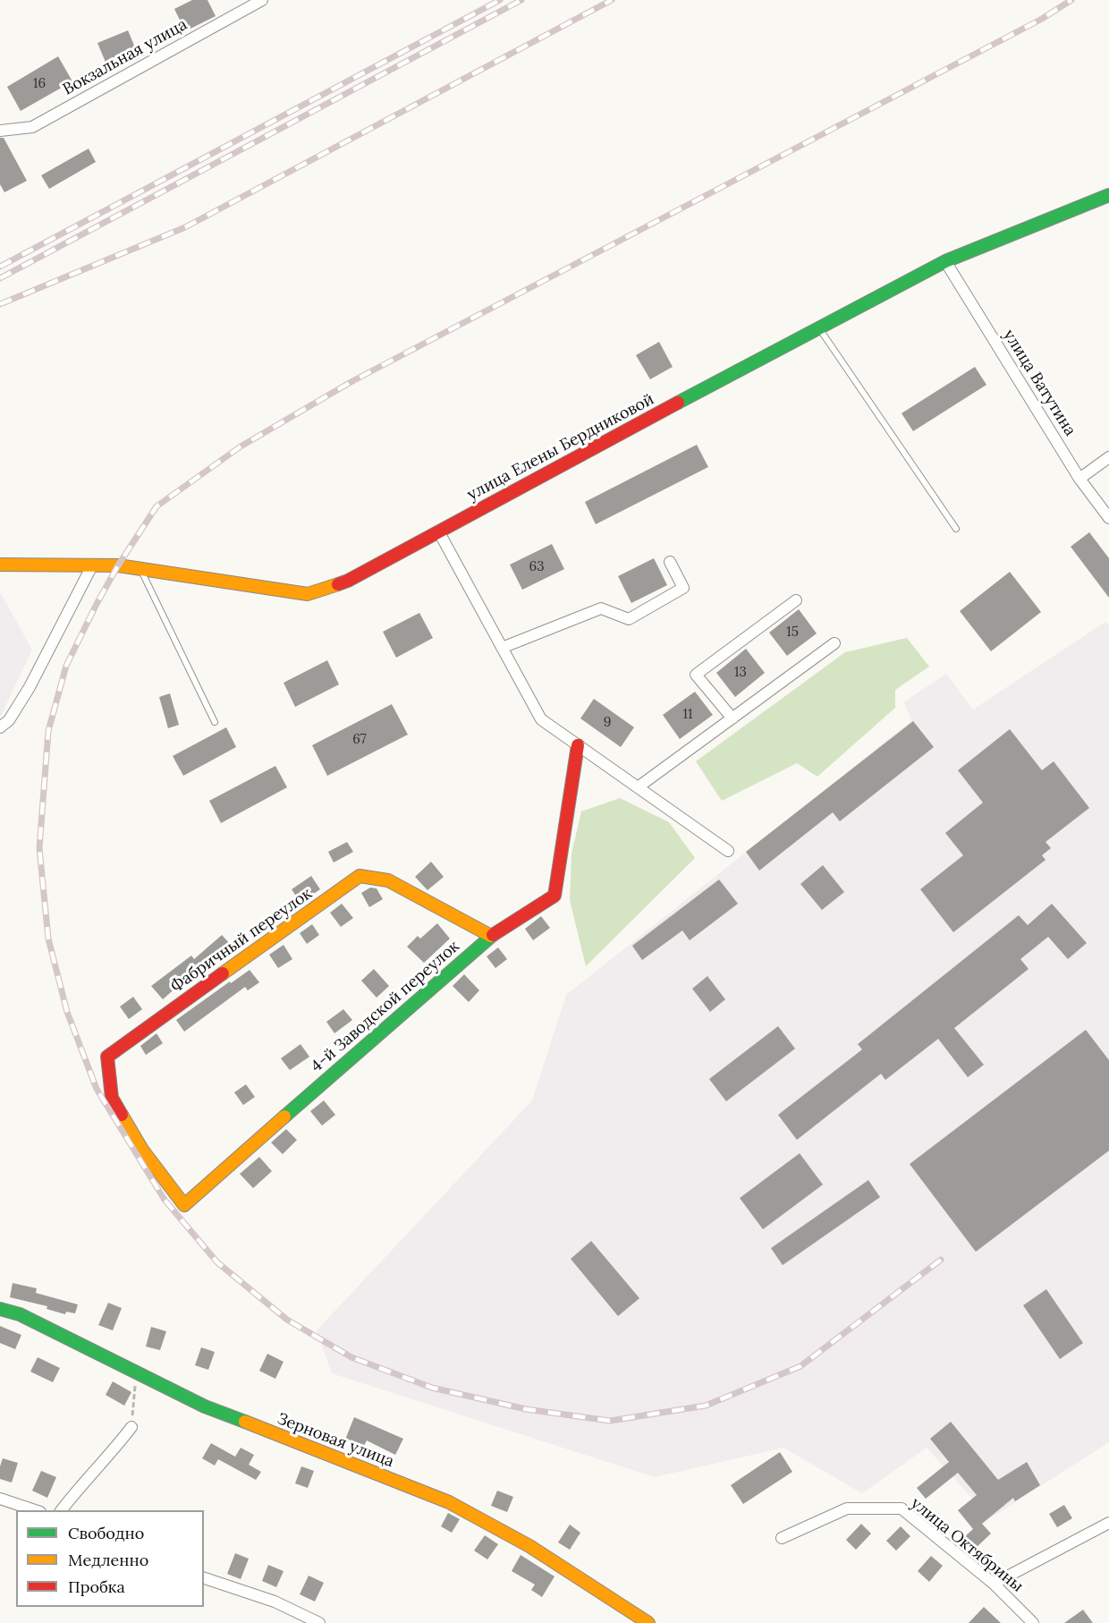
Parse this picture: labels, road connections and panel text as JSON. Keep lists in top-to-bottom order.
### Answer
{
  "streets": {
    "street": [
      "Вокзальная улица",
      "улица Ватутина",
      "улица Елены Бердниковой",
      "Фабричный переулок",
      "4-й Заводской переулок",
      "Зерновая улица",
      "улица Октябрины"
    ]
  },
  "crossings": [
    ["улица Ватутина", "улица Елены Бердниковой"],
    ["Фабричный переулок", "4-й Заводской переулок"]
  ],
  "house_numbers": [
    "16",
    "63",
    "15",
    "13",
    "11",
    "9",
    "67"
  ],
  "legend": ["Свободно", "Медленно", "Пробка"]
}
